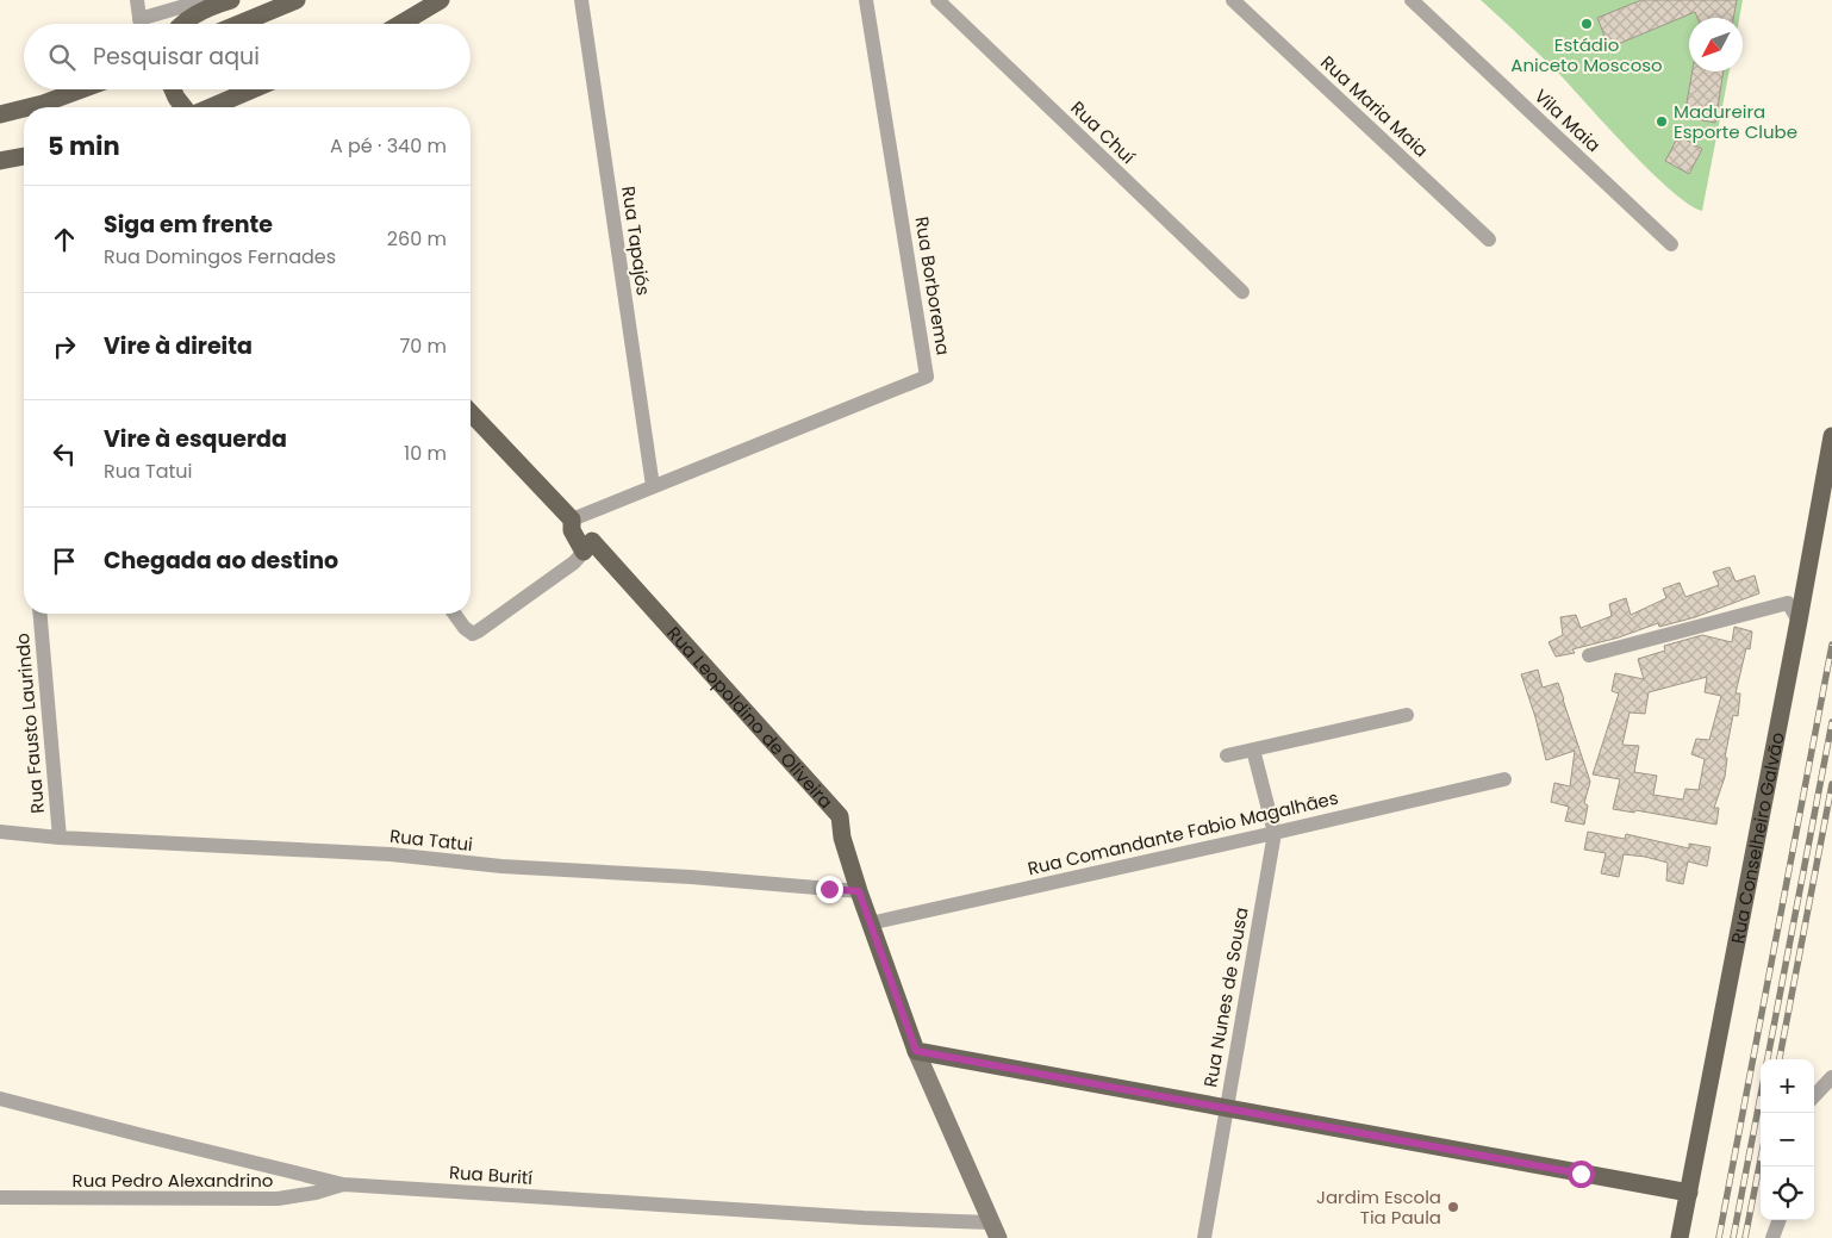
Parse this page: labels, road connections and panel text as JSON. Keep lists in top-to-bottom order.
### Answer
{
  "streets": {
    "main road": ["Rua Leopoldino de Oliveira", "Rua Conselheiro Galvão"],
    "street": [
      "Rua Maria Maia",
      "Vila Maia",
      "Rua Chuí",
      "Rua Tapajós",
      "Rua Borborema",
      "Rua Fausto Laurindo",
      "Rua Comandante Fabio Magalhães",
      "Rua Tatui",
      "Rua Nunes de Sousa",
      "Rua Burití",
      "Rua Pedro Alexandrino"
    ]
  },
  "crossings": [
    ["Rua Tapajós", "Rua Borborema"],
    ["Rua Leopoldino de Oliveira", "Rua Comandante Fabio Magalhães"],
    ["Rua Leopoldino de Oliveira", "Rua Tatui"],
    ["Rua Leopoldino de Oliveira", "Rua Burití"],
    ["Rua Fausto Laurindo", "Rua Tatui"],
    ["Rua Comandante Fabio Magalhães", "Rua Nunes de Sousa"],
    ["Rua Burití", "Rua Pedro Alexandrino"]
  ],
  "places": ["Estádio Aniceto Moscoso", "Madureira Esporte Clube", "Jardim Escola Tia Paula"],
  "north": "bottom left",
  "page": {
    "search": "Pesquisar aqui",
    "heading": ["5 min", "A pé · 340 m"],
    "list": [
      ["Siga em frente", "Rua Domingos Fernades", "260 m"],
      ["Vire à direita", "70 m"],
      ["Vire à esquerda", "Rua Tatui", "10 m"],
      "Chegada ao destino"
    ],
    "map_buttons": ["+", "−"]
  }
}
